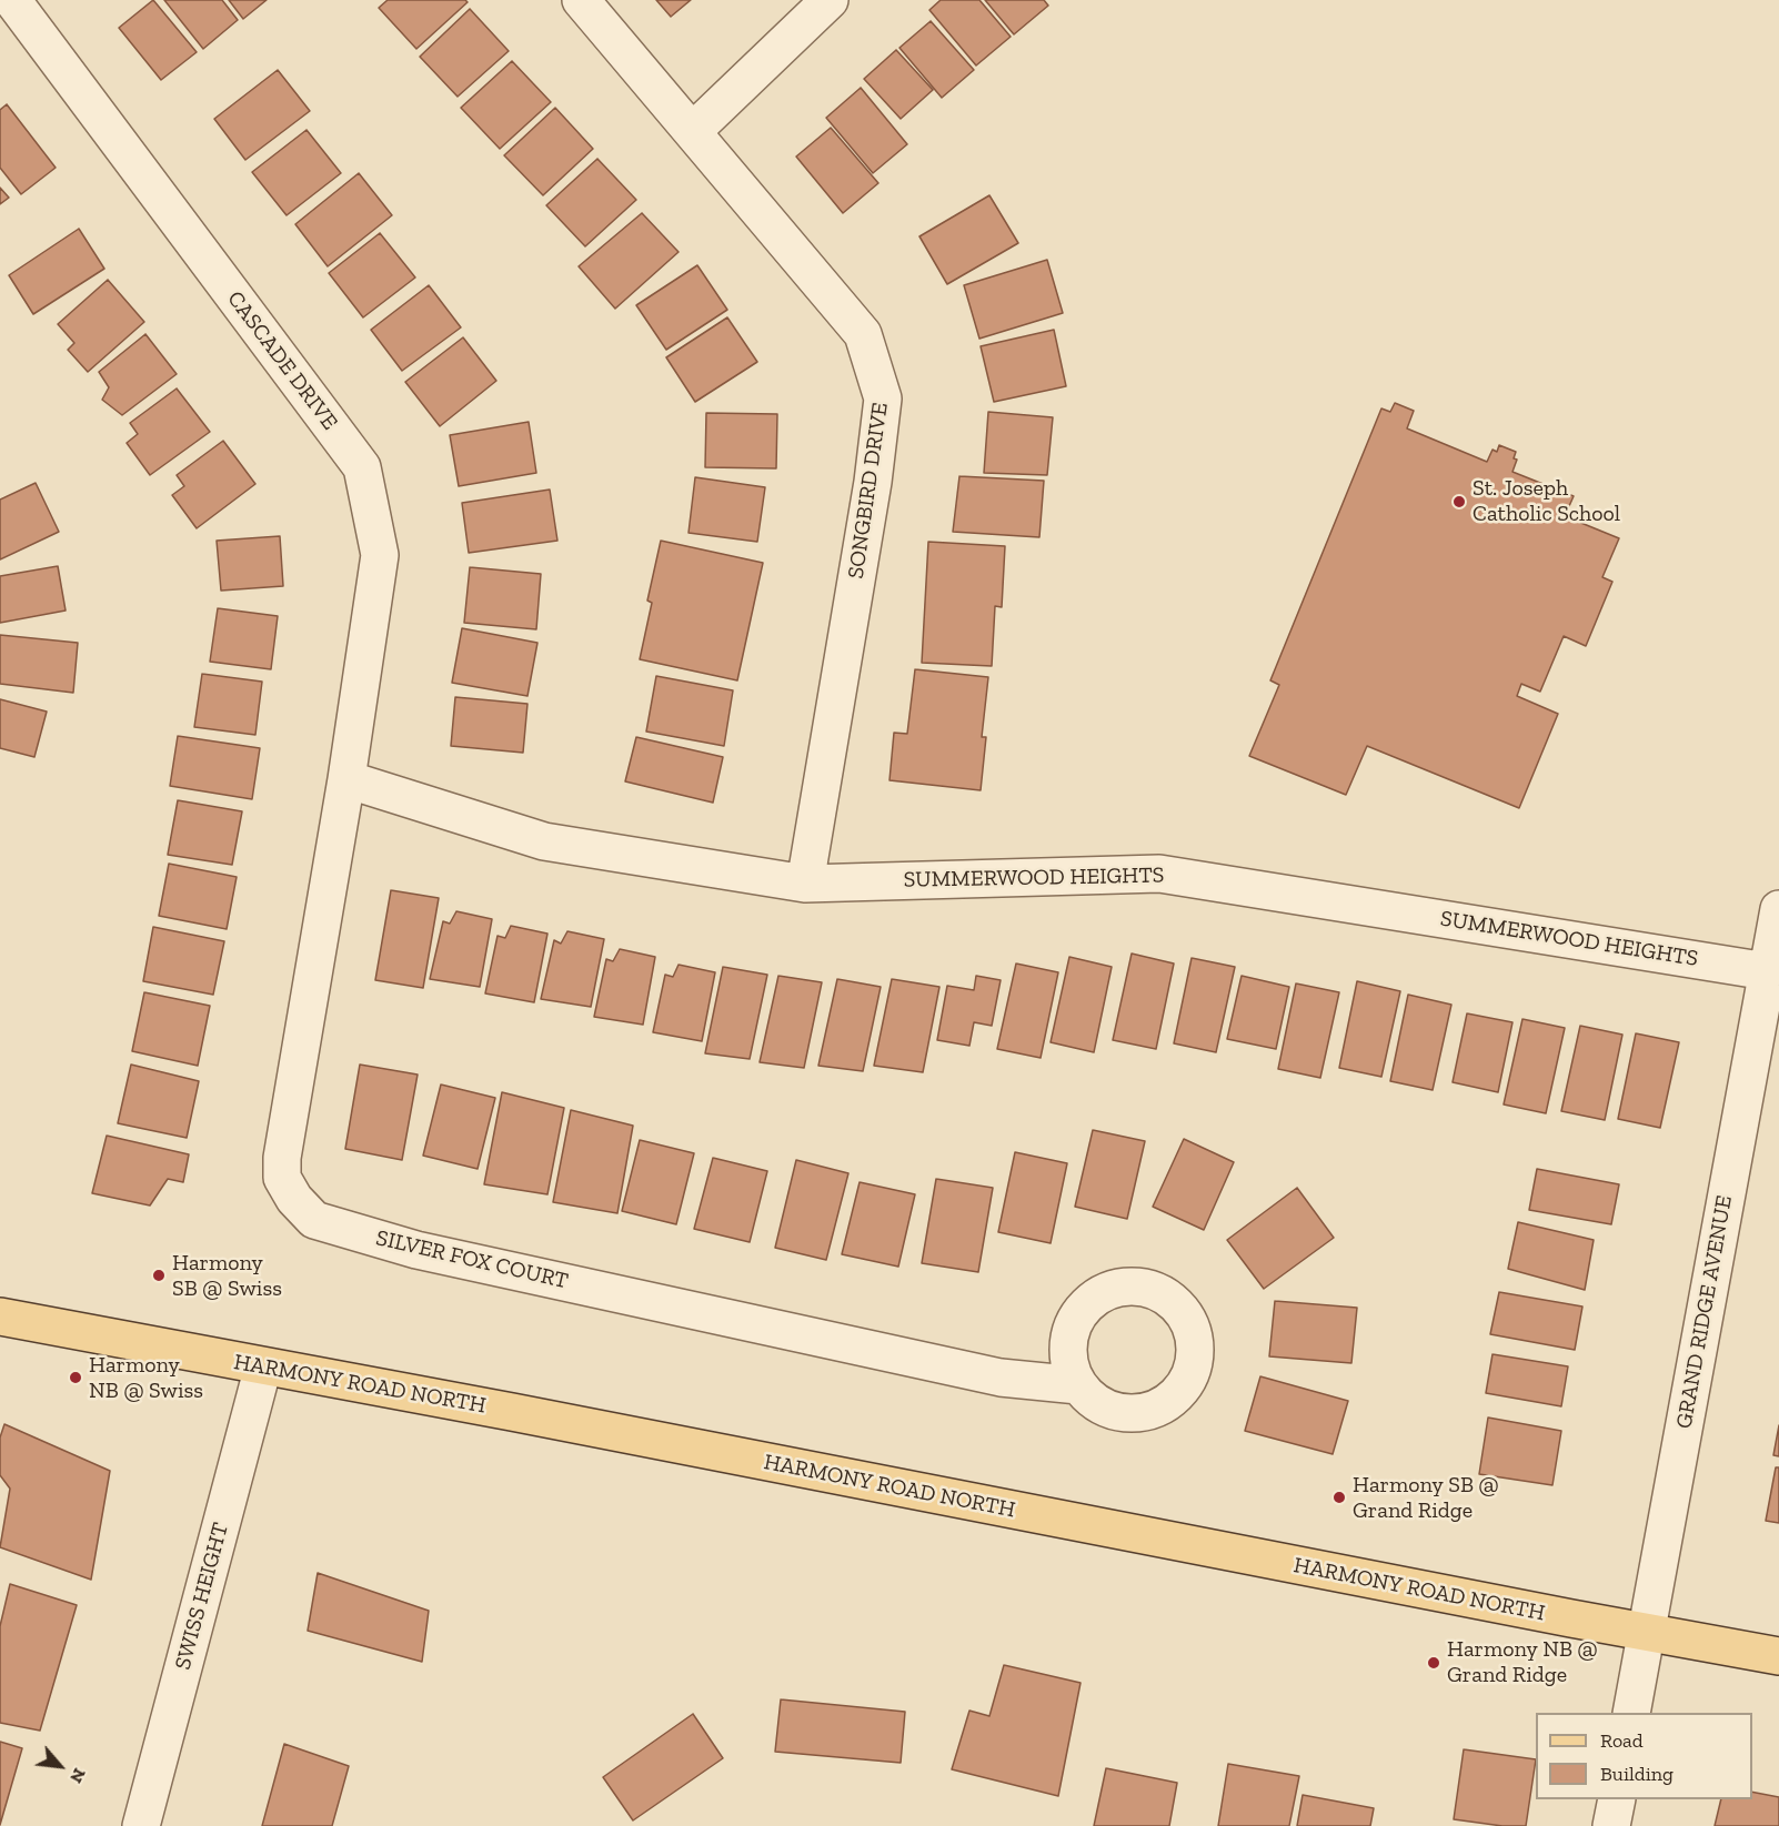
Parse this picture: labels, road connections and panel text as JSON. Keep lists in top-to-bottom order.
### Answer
{
  "streets": {
    "main road": ["HARMONY ROAD NORTH"],
    "street": [
      "CASCADE DRIVE",
      "SONGBIRD DRIVE",
      "SUMMERWOOD HEIGHTS",
      "SILVER FOX COURT",
      "GRAND RIDGE AVENUE",
      "SWISS HEIGHT"
    ]
  },
  "crossings": [
    ["CASCADE DRIVE", "SUMMERWOOD HEIGHTS"],
    ["CASCADE DRIVE", "SILVER FOX COURT"],
    ["SONGBIRD DRIVE", "SUMMERWOOD HEIGHTS"],
    ["SUMMERWOOD HEIGHTS", "SILVER FOX COURT"],
    ["SUMMERWOOD HEIGHTS", "GRAND RIDGE AVENUE"],
    ["GRAND RIDGE AVENUE", "HARMONY ROAD NORTH"],
    ["HARMONY ROAD NORTH", "SWISS HEIGHT"]
  ],
  "places": [
    "St. Joseph Catholic School",
    "Harmony SB @ Swiss",
    "Harmony NB @ Swiss",
    "Harmony SB @ Grand Ridge",
    "Harmony NB @ Grand Ridge"
  ],
  "legend": ["Road", "Building"],
  "north": "bottom right"
}
